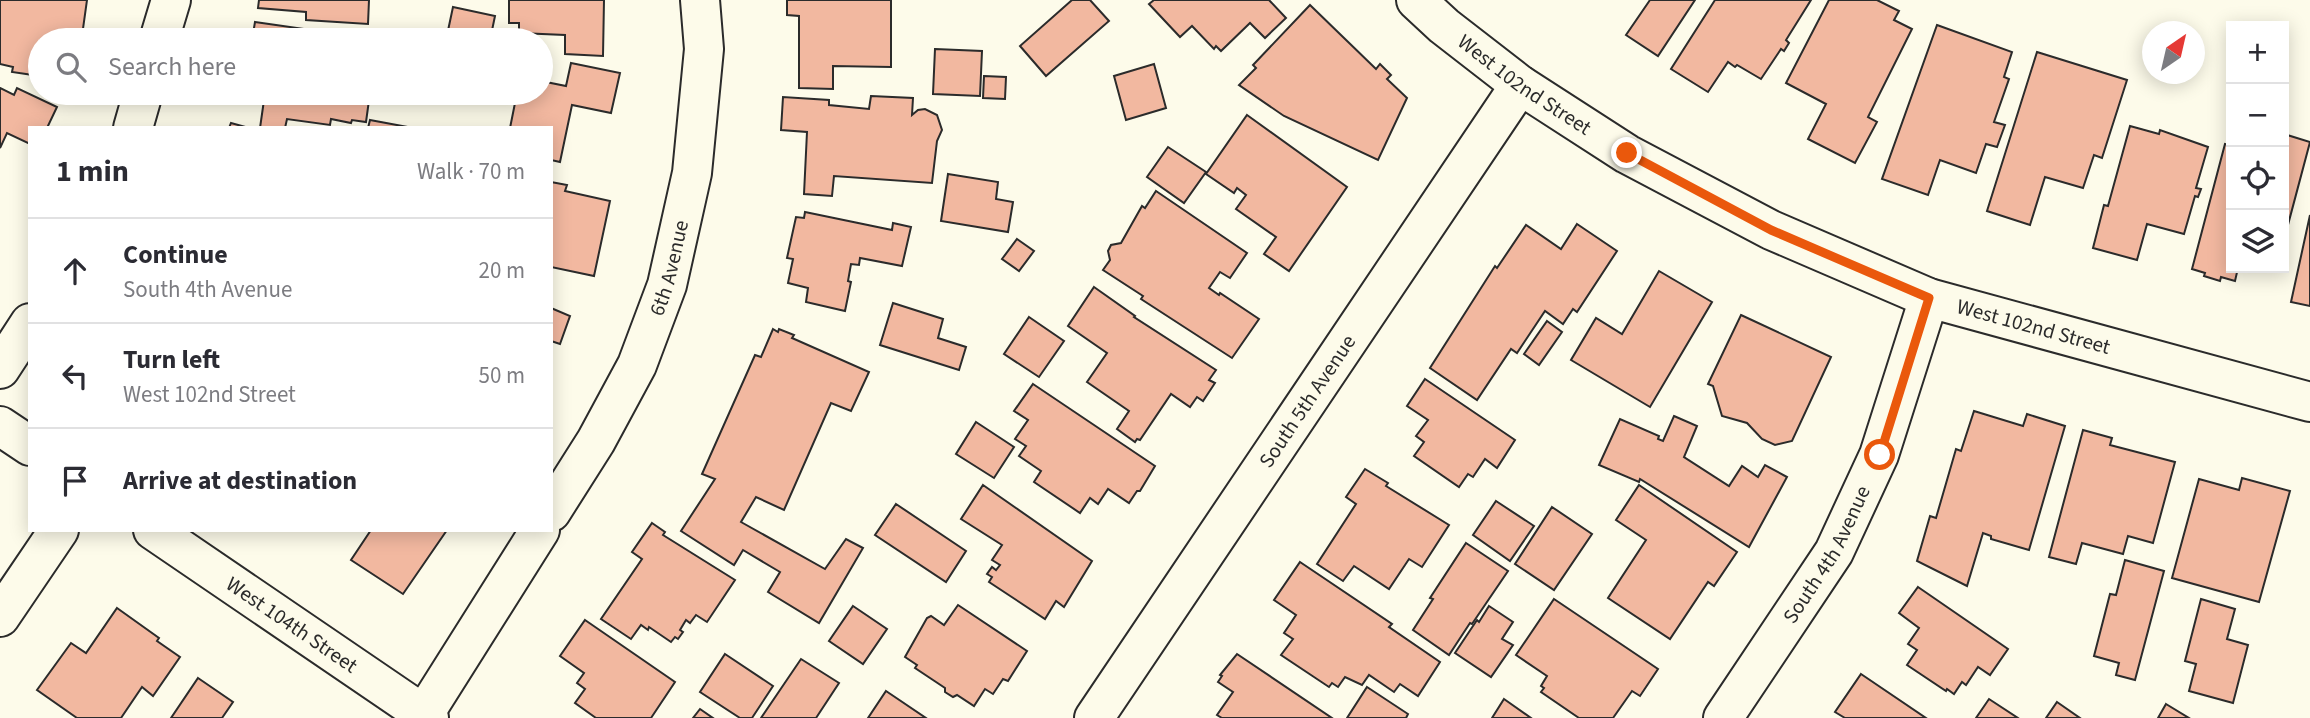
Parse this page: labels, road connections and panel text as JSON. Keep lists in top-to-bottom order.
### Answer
{
  "streets": {
    "street": [
      "West 102nd Street",
      "6th Avenue",
      "South 5th Avenue",
      "South 4th Avenue",
      "West 104th Street"
    ]
  },
  "crossings": [
    ["West 102nd Street", "South 5th Avenue"],
    ["West 102nd Street", "South 4th Avenue"]
  ],
  "north": "top right",
  "page": {
    "map_buttons": ["+", "−"],
    "search": "Search here",
    "heading": ["1 min", "Walk · 70 m"],
    "list": [
      ["Continue", "South 4th Avenue", "20 m"],
      ["Turn left", "West 102nd Street", "50 m"],
      "Arrive at destination"
    ]
  }
}
